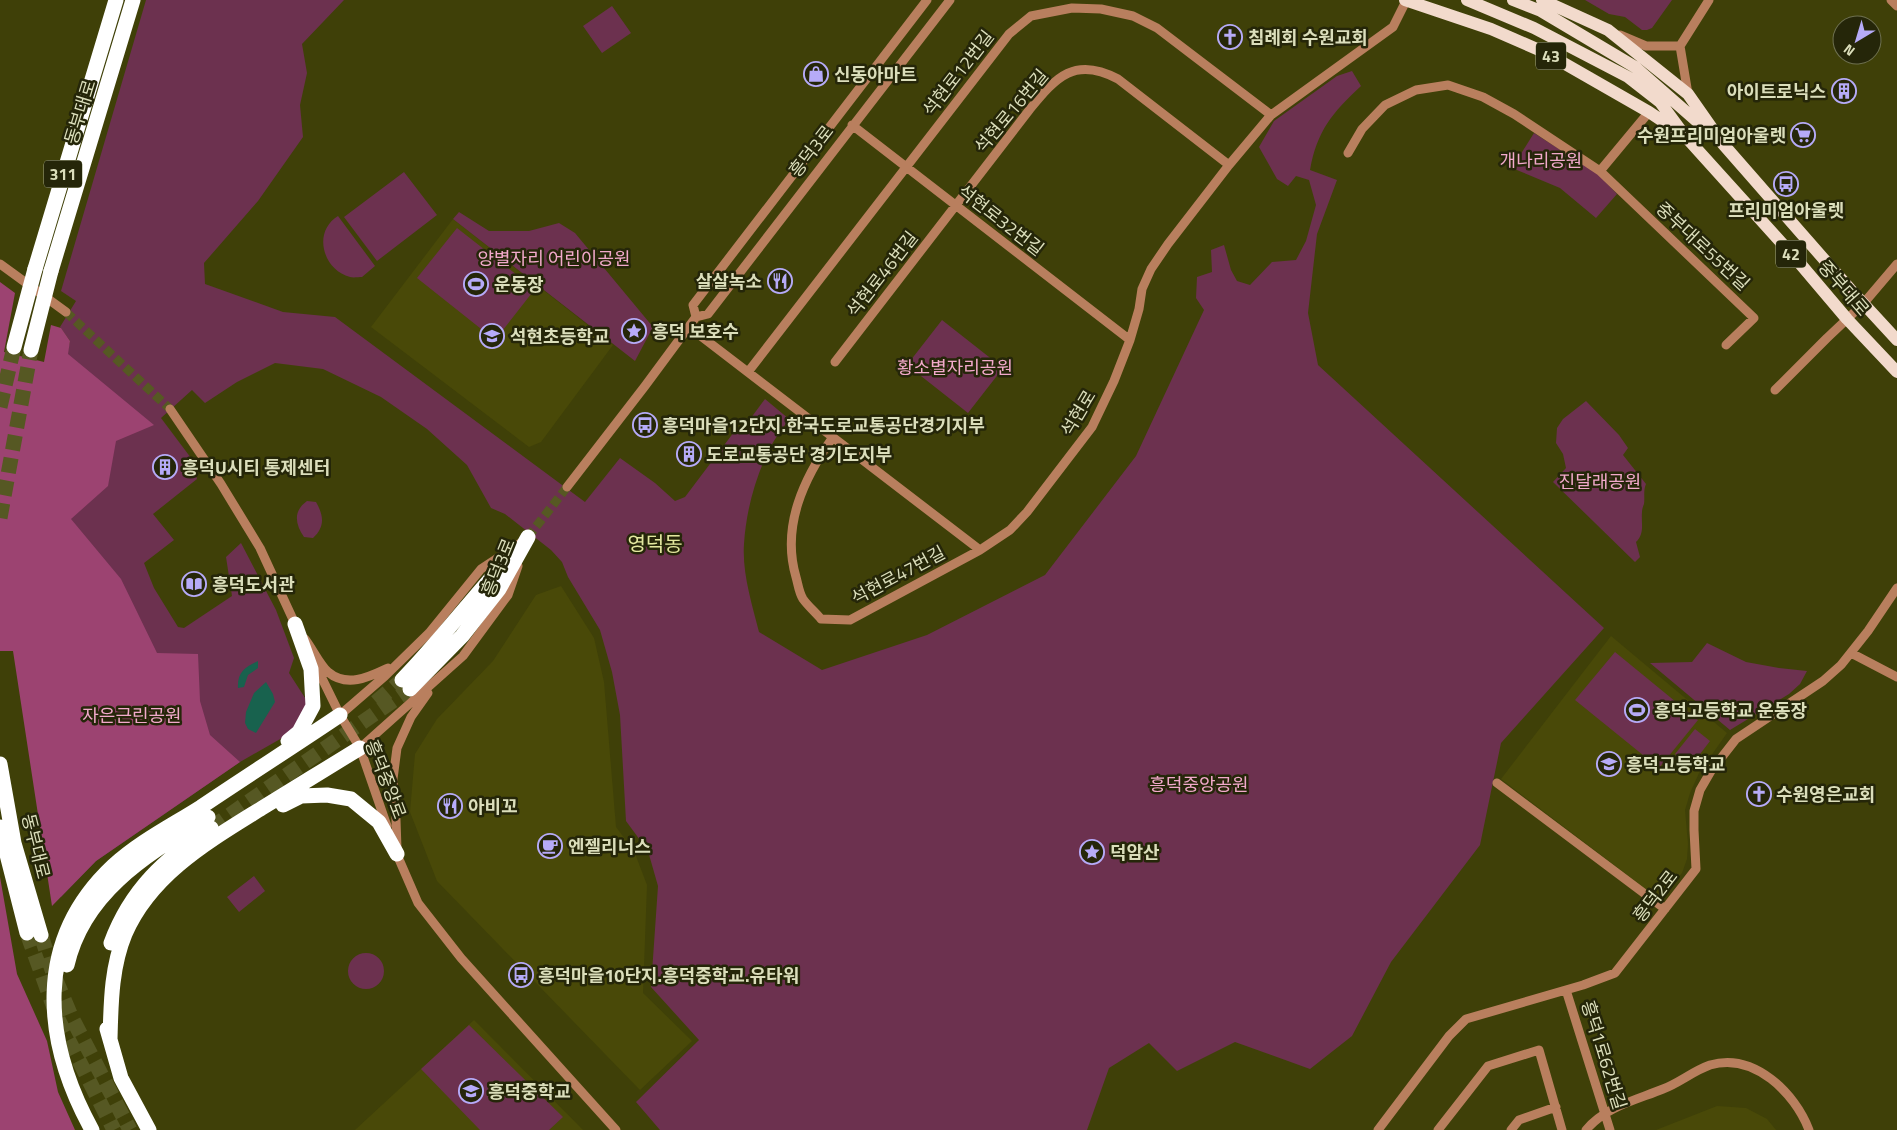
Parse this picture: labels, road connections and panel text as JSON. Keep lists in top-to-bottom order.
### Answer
{
  "streets": {
    "highway": ["동부대로", "311"],
    "main road": ["43", "42", "중부대로"],
    "street": [
      "석현로12번길",
      "석현로16번길",
      "흥덕3로",
      "석현로32번길",
      "중부대로55번길",
      "석현로46번길",
      "석현로",
      "석현로47번길",
      "흥덕중앙로",
      "흥덕2로",
      "흥덕1로62번길"
    ]
  },
  "crossings": [
    ["석현로12번길", "석현로32번길"],
    ["석현로12번길", "석현로"],
    ["석현로16번길", "석현로32번길"],
    ["석현로16번길", "석현로46번길"],
    ["석현로16번길", "석현로"],
    ["흥덕3로", "석현로32번길"],
    ["흥덕3로", "흥덕중앙로"],
    ["석현로32번길", "석현로46번길"],
    ["석현로32번길", "석현로"],
    ["42", "중부대로"],
    ["중부대로", "석현로"],
    ["석현로", "석현로47번길"],
    ["흥덕2로", "흥덕1로62번길"]
  ],
  "districts": ["영덕동"],
  "parks": [
    "개나리공원",
    "양별자리 어린이공원",
    "황소별자리공원",
    "진달래공원",
    "자은근린공원",
    "흥덕중앙공원"
  ],
  "places": {
    "church": ["침례회 수원교회", "수원영은교회"],
    "shop": ["신동아마트"],
    "building": ["아이트로닉스", "도로교통공단 경기도지부", "흥덕U시티 통제센터"],
    "supermarket": ["수원프리미엄아울렛"],
    "bus stop": ["프리미엄아울렛", "흥덕마을12단지.한국도로교통공단경기지부", "흥덕마을10단지.흥덕중학교.유타워"],
    "restaurant": ["살살녹소", "아비꼬"],
    "sports": ["운동장", "흥덕고등학교 운동장"],
    "place": ["흥덕 보호수", "덕암산"],
    "school or university": ["석현초등학교", "흥덕고등학교", "흥덕중학교"],
    "library": ["흥덕도서관"],
    "cafe": ["엔젤리너스"]
  },
  "north": "bottom left"
}
